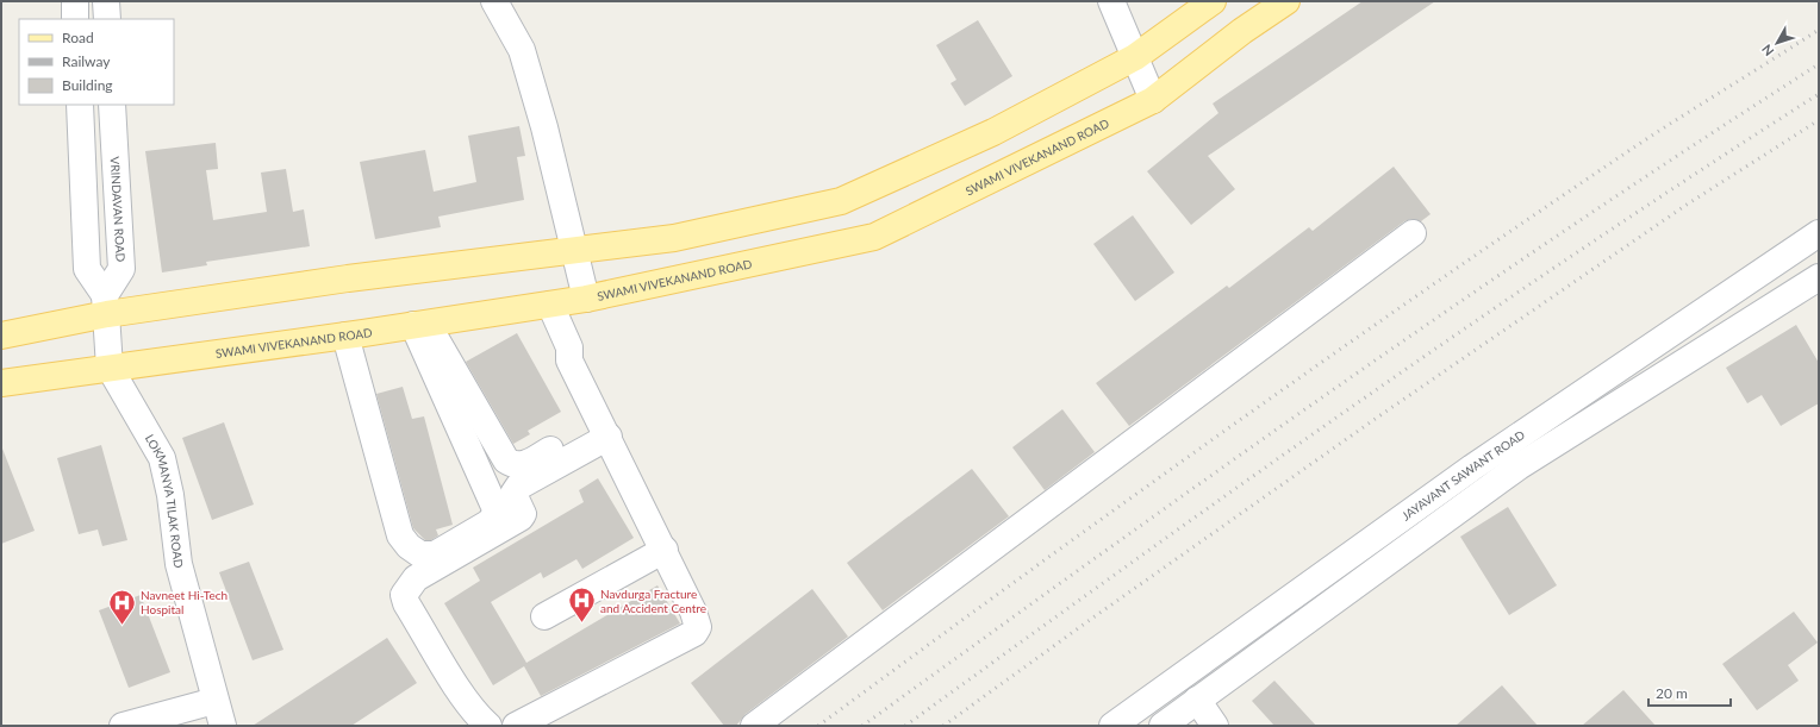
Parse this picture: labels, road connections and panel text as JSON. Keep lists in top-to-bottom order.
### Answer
{
  "streets": {
    "main road": ["SWAMI VIVEKANAND ROAD"],
    "street": ["VRINDAVAN ROAD", "JAYAVANT SAWANT ROAD", "LOKMANYA TILAK ROAD"]
  },
  "crossings": [
    ["SWAMI VIVEKANAND ROAD", "LOKMANYA TILAK ROAD"]
  ],
  "places": {
    "hospital": ["Navdurga Fracture and Accident Centre", "Navneet Hi-Tech Hospital"]
  },
  "legend": ["Road", "Railway", "Building"],
  "scale_bar": "20 m",
  "north": "bottom left"
}
